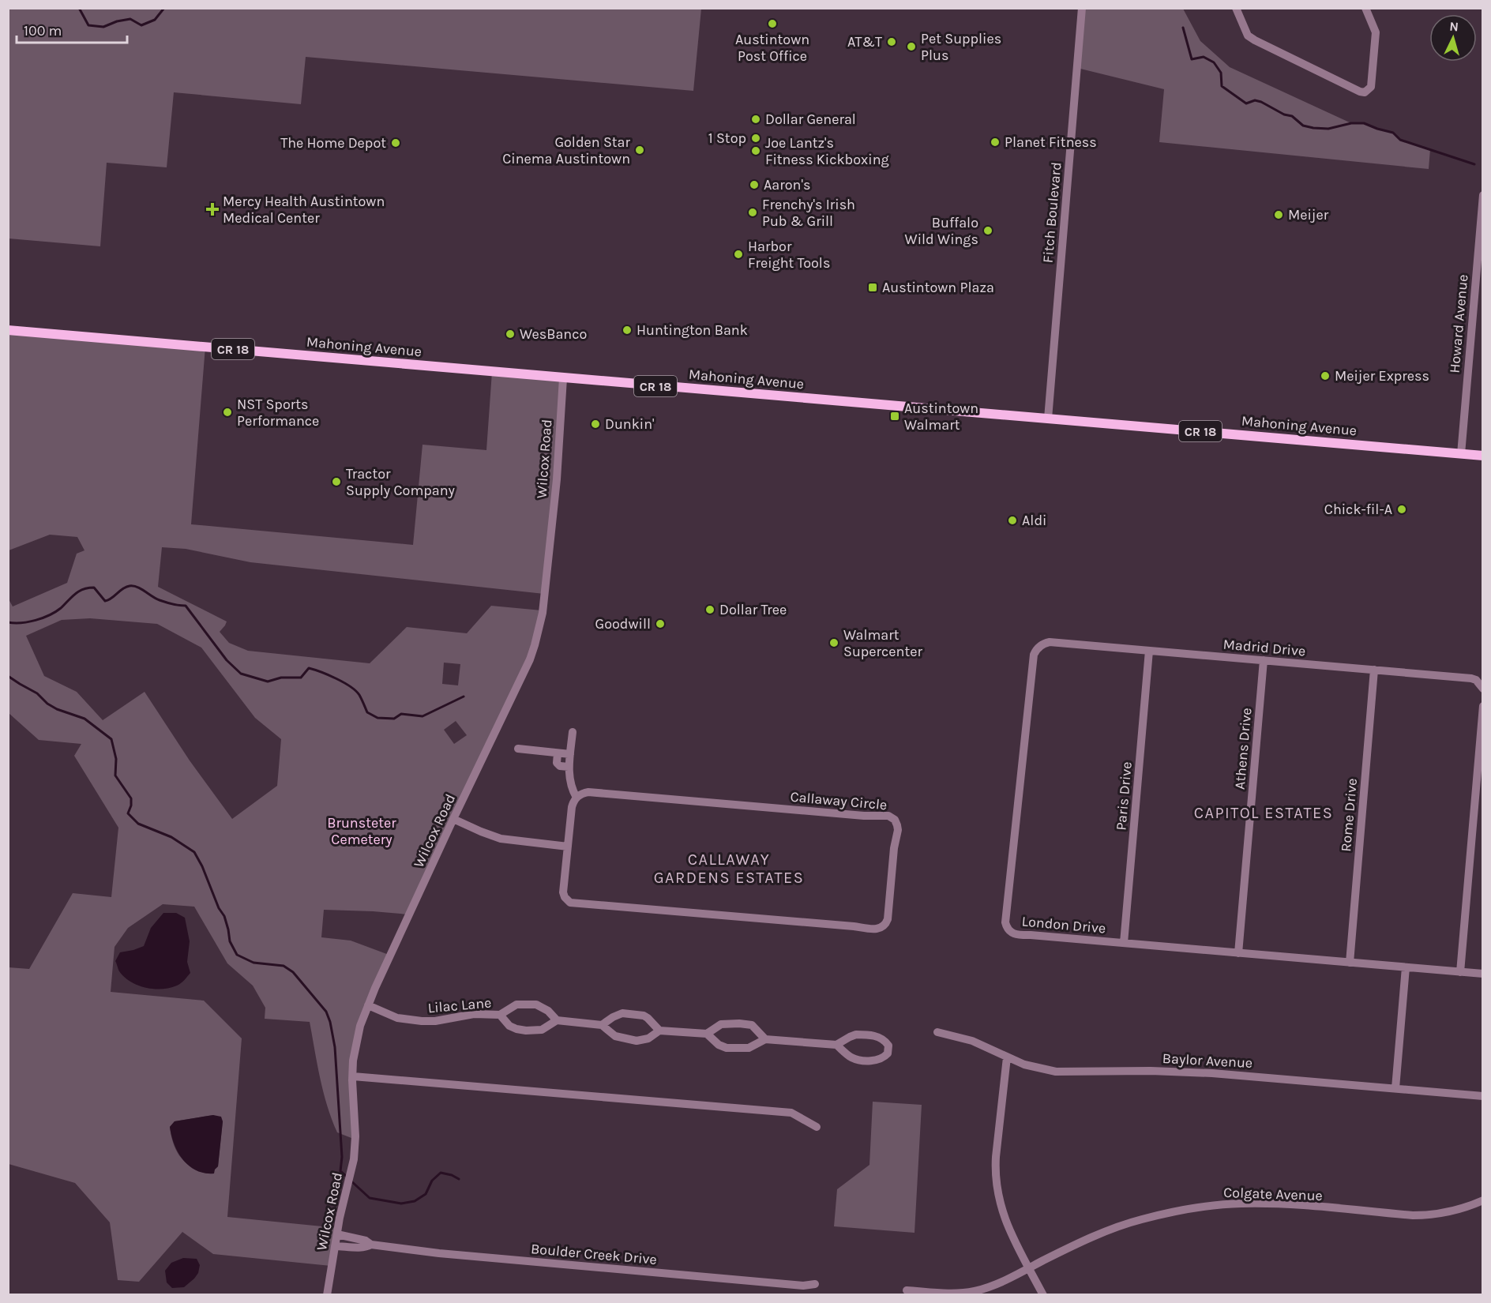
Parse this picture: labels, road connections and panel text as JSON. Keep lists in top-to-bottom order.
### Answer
{
  "streets": {
    "main road": ["Mahoning Avenue", "CR 18"],
    "street": [
      "Fitch Boulevard",
      "Howard Avenue",
      "Wilcox Road",
      "Madrid Drive",
      "Athens Drive",
      "Paris Drive",
      "Callaway Circle",
      "Rome Drive",
      "London Drive",
      "Lilac Lane",
      "Baylor Avenue",
      "Colgate Avenue",
      "Boulder Creek Drive"
    ]
  },
  "crossings": [
    ["Fitch Boulevard", "Mahoning Avenue"],
    ["Howard Avenue", "Mahoning Avenue"],
    ["Mahoning Avenue", "Wilcox Road"],
    ["Wilcox Road", "Lilac Lane"],
    ["Wilcox Road", "Boulder Creek Drive"],
    ["Madrid Drive", "Athens Drive"],
    ["Madrid Drive", "Paris Drive"],
    ["Madrid Drive", "Rome Drive"],
    ["Madrid Drive", "London Drive"],
    ["Athens Drive", "London Drive"],
    ["Paris Drive", "London Drive"],
    ["Rome Drive", "London Drive"]
  ],
  "districts": ["CAPITOL ESTATES", "CALLAWAY GARDENS ESTATES"],
  "parks": ["Brunsteter Cemetery"],
  "places": {
    "other": [
      "Austintown Post Office",
      "AT&T",
      "Pet Supplies Plus",
      "Dollar General",
      "1 Stop",
      "Planet Fitness",
      "The Home Depot",
      "Golden Star Cinema Austintown",
      "Joe Lantz's Fitness Kickboxing",
      "Aaron's",
      "Frenchy's Irish Pub & Grill",
      "Meijer",
      "Buffalo Wild Wings",
      "Harbor Freight Tools",
      "Huntington Bank",
      "WesBanco",
      "Meijer Express",
      "NST Sports Performance",
      "Dunkin'",
      "Tractor Supply Company",
      "Chick-fil-A",
      "Aldi",
      "Dollar Tree",
      "Goodwill",
      "Walmart Supercenter"
    ],
    "health": ["Mercy Health Austintown Medical Center"],
    "transit": ["Austintown Plaza", "Austintown Walmart"]
  },
  "scale_bar": "100 m",
  "north": "top"
}
